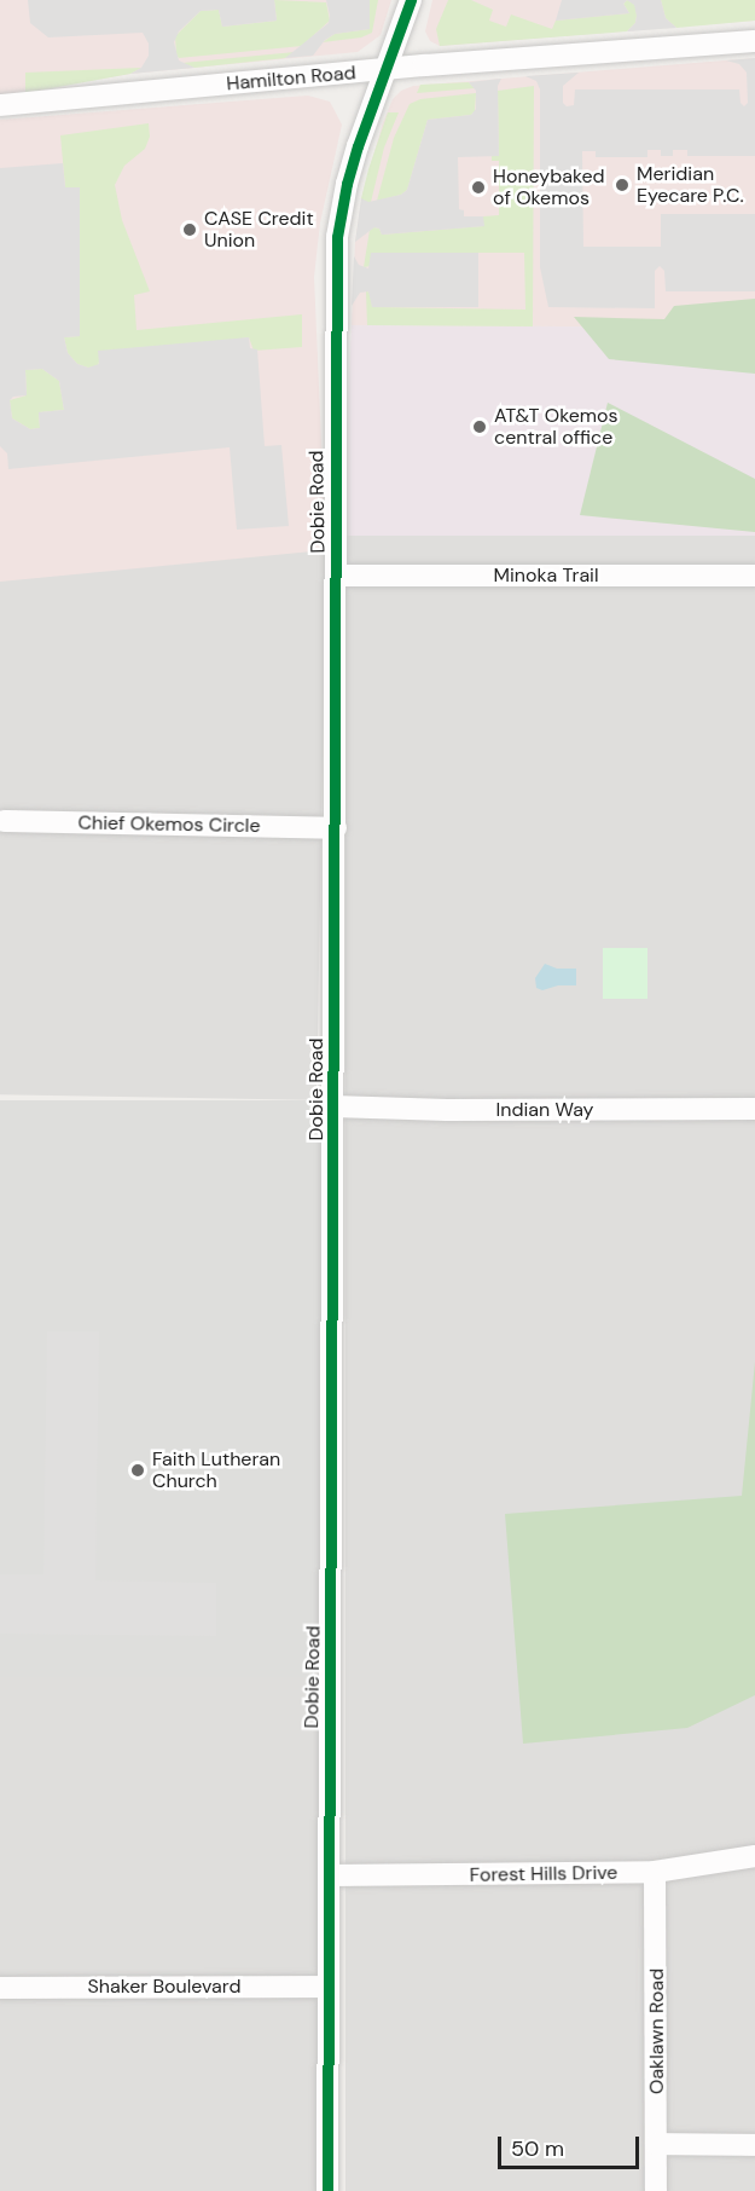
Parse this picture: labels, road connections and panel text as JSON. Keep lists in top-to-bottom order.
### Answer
{
  "streets": {
    "street": [
      "Hamilton Road",
      "Dobie Road",
      "Minoka Trail",
      "Chief Okemos Circle",
      "Indian Way",
      "Forest Hills Drive",
      "Shaker Boulevard",
      "Oaklawn Road"
    ]
  },
  "crossings": [
    ["Hamilton Road", "Dobie Road"],
    ["Dobie Road", "Minoka Trail"],
    ["Dobie Road", "Chief Okemos Circle"],
    ["Dobie Road", "Indian Way"],
    ["Dobie Road", "Forest Hills Drive"],
    ["Dobie Road", "Shaker Boulevard"],
    ["Forest Hills Drive", "Oaklawn Road"]
  ],
  "places": [
    "Meridian Eyecare P.C.",
    "Honeybaked of Okemos",
    "CASE Credit Union",
    "AT&T Okemos central office",
    "Faith Lutheran Church"
  ],
  "scale_bar": "50 m"
}
